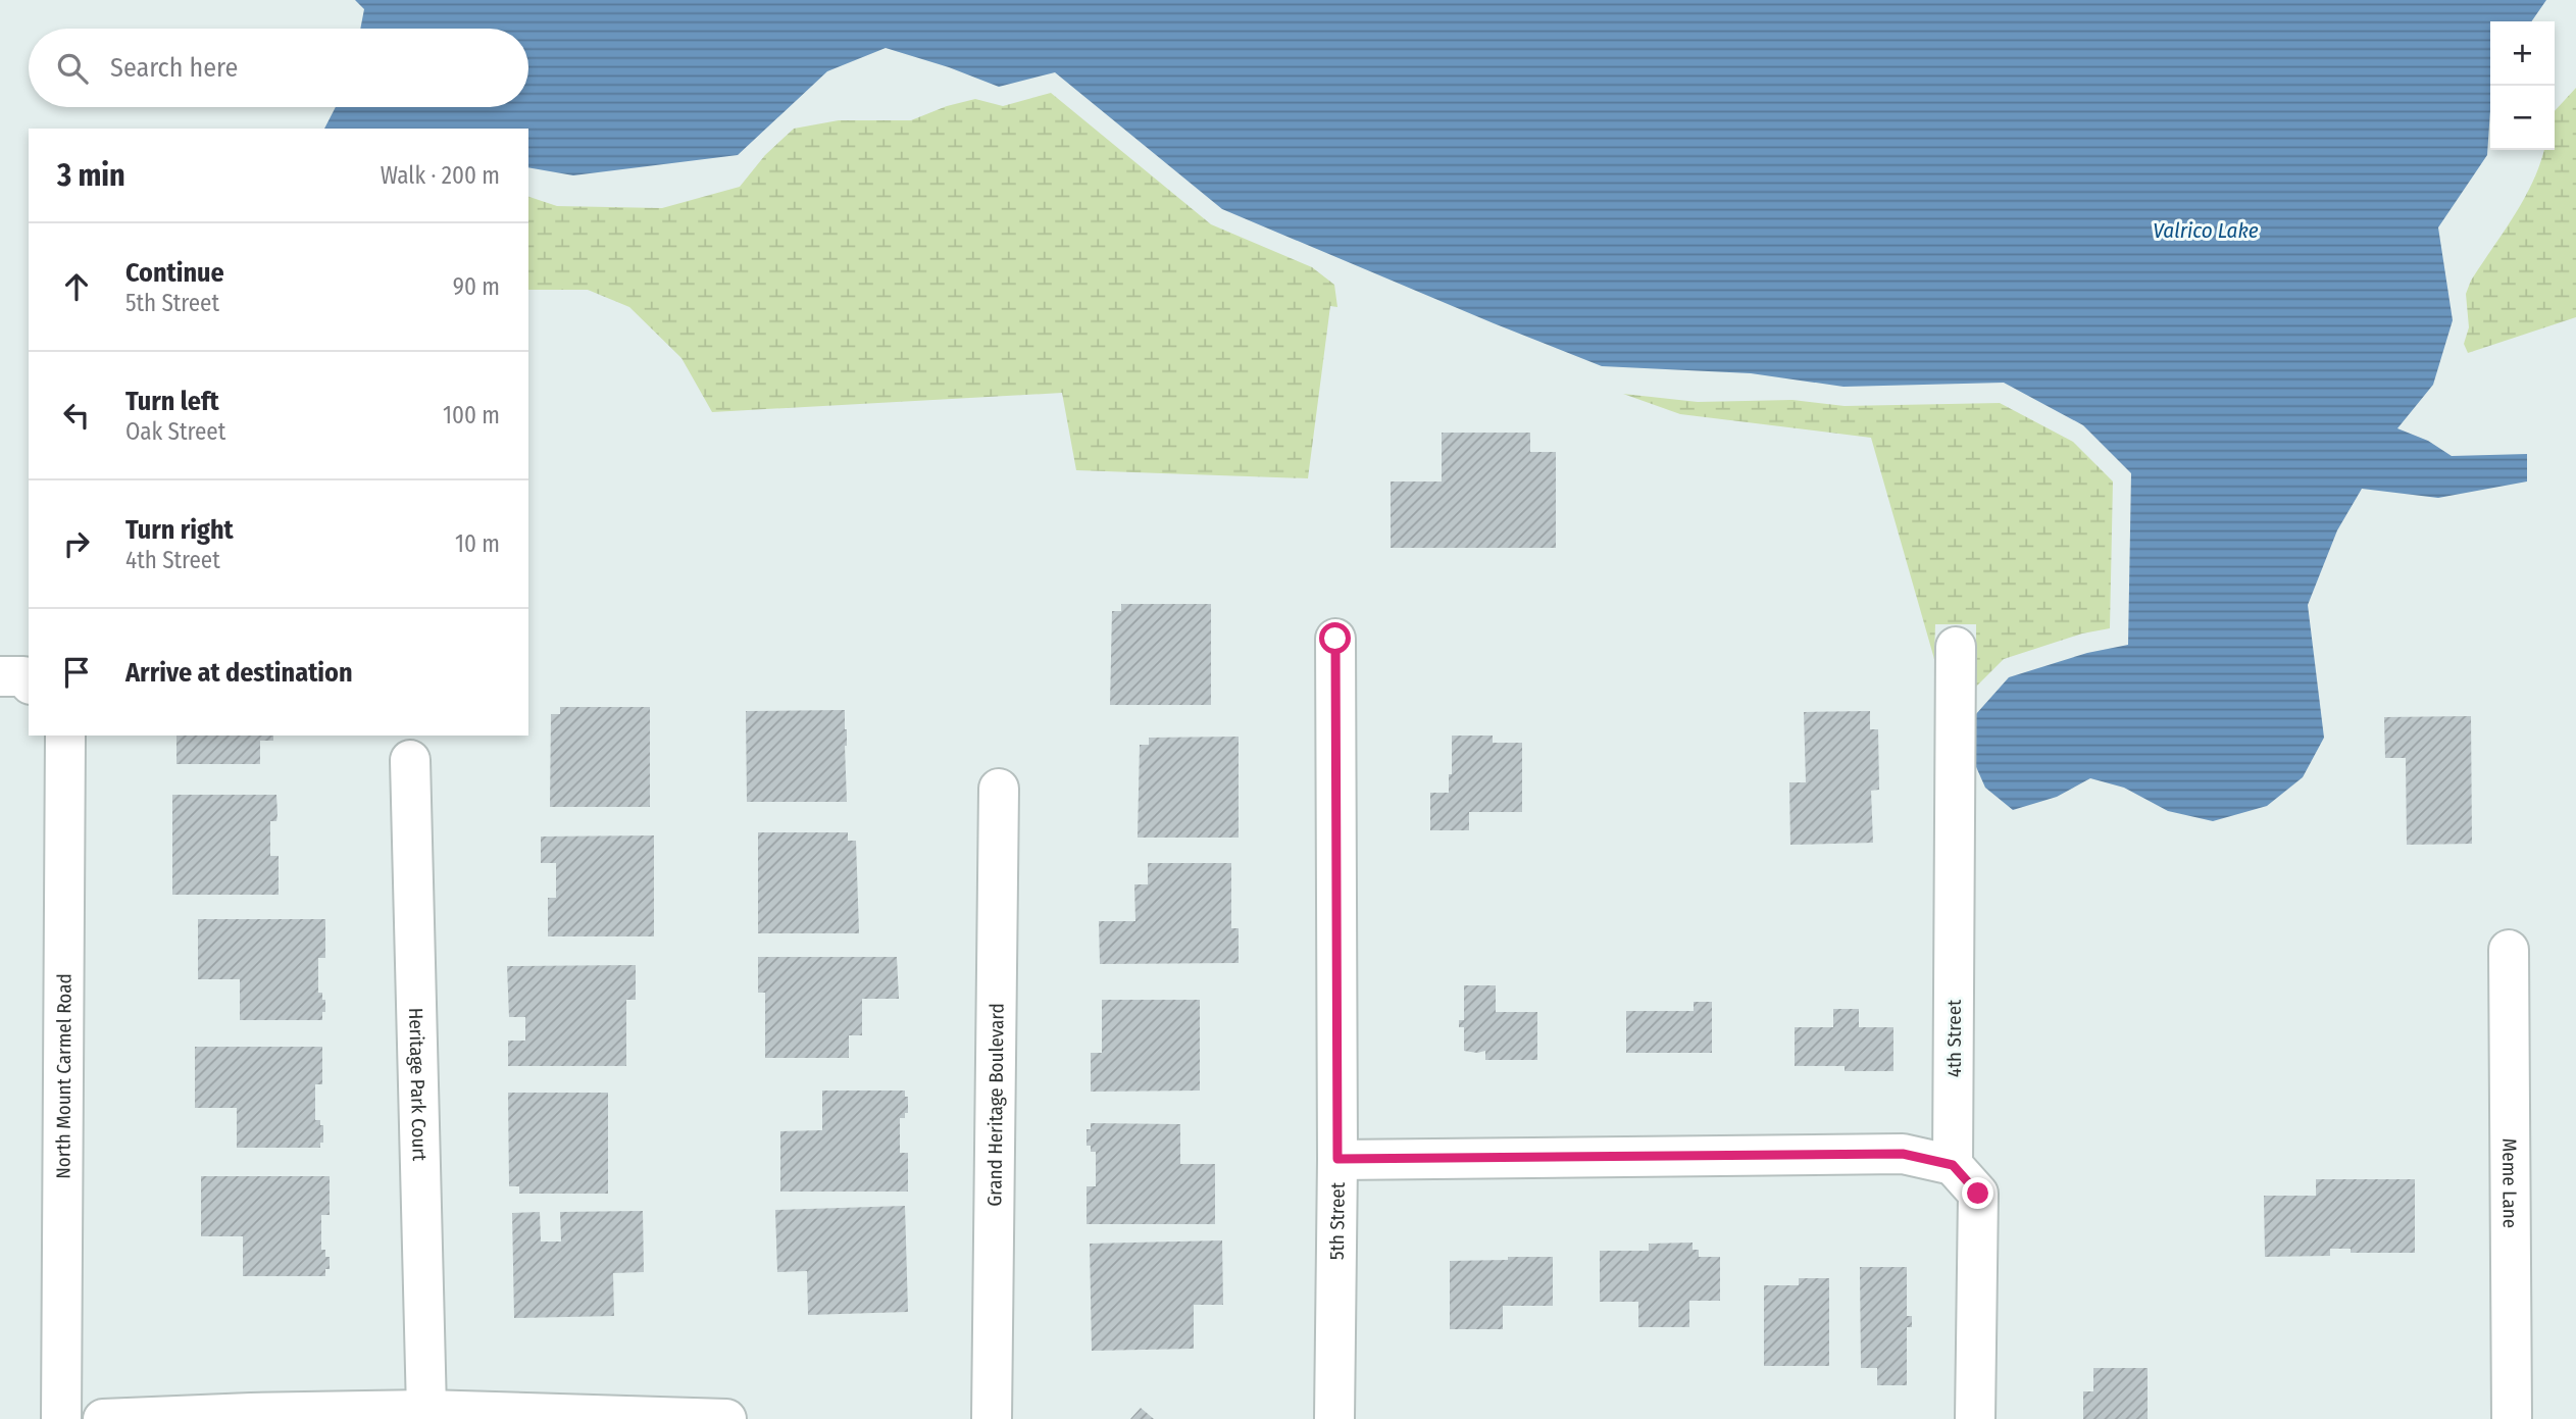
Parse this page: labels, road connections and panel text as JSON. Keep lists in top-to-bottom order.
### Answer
{
  "streets": {
    "street": [
      "4th Street",
      "North Mount Carmel Road",
      "Heritage Park Court",
      "Grand Heritage Boulevard",
      "Meme Lane",
      "5th Street"
    ]
  },
  "water": ["Valrico Lake"],
  "page": {
    "map_buttons": ["+", "−"],
    "search": "Search here",
    "heading": ["3 min", "Walk · 200 m"],
    "list": [
      ["Continue", "5th Street", "90 m"],
      ["Turn left", "Oak Street", "100 m"],
      ["Turn right", "4th Street", "10 m"],
      "Arrive at destination"
    ]
  }
}
